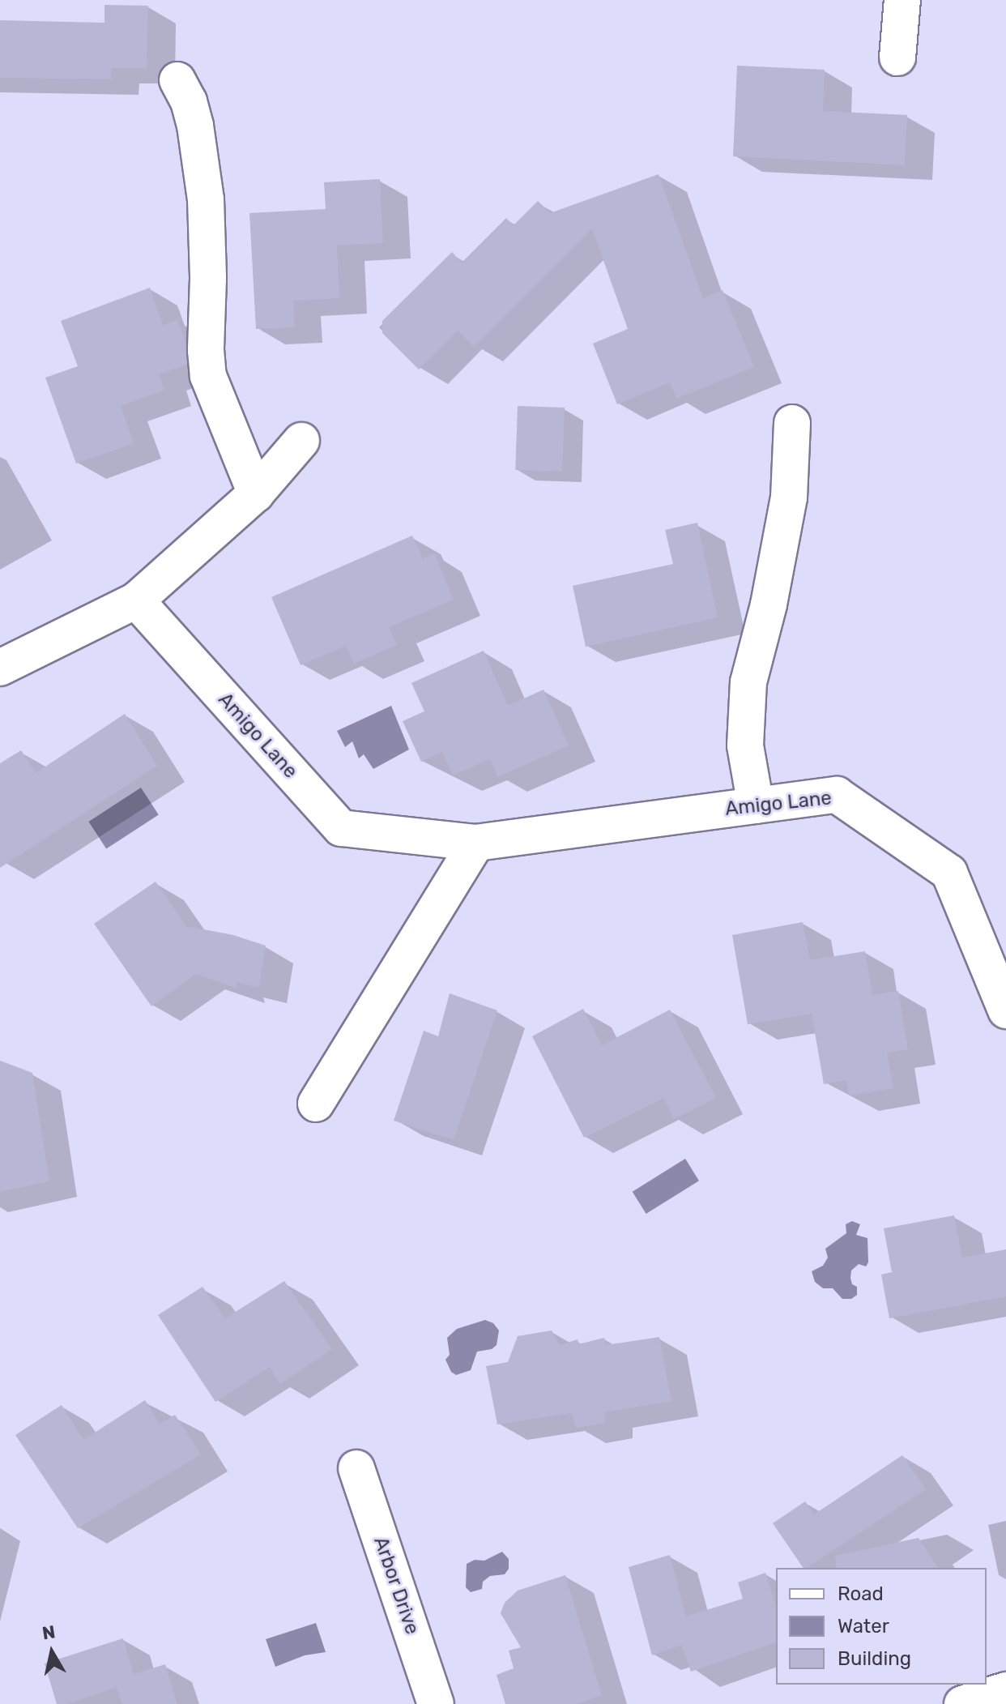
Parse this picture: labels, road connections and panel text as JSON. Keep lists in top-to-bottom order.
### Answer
{
  "streets": {
    "street": ["Amigo Lane", "Arbor Drive"]
  },
  "legend": ["Road", "Water", "Building"],
  "north": "top"
}
